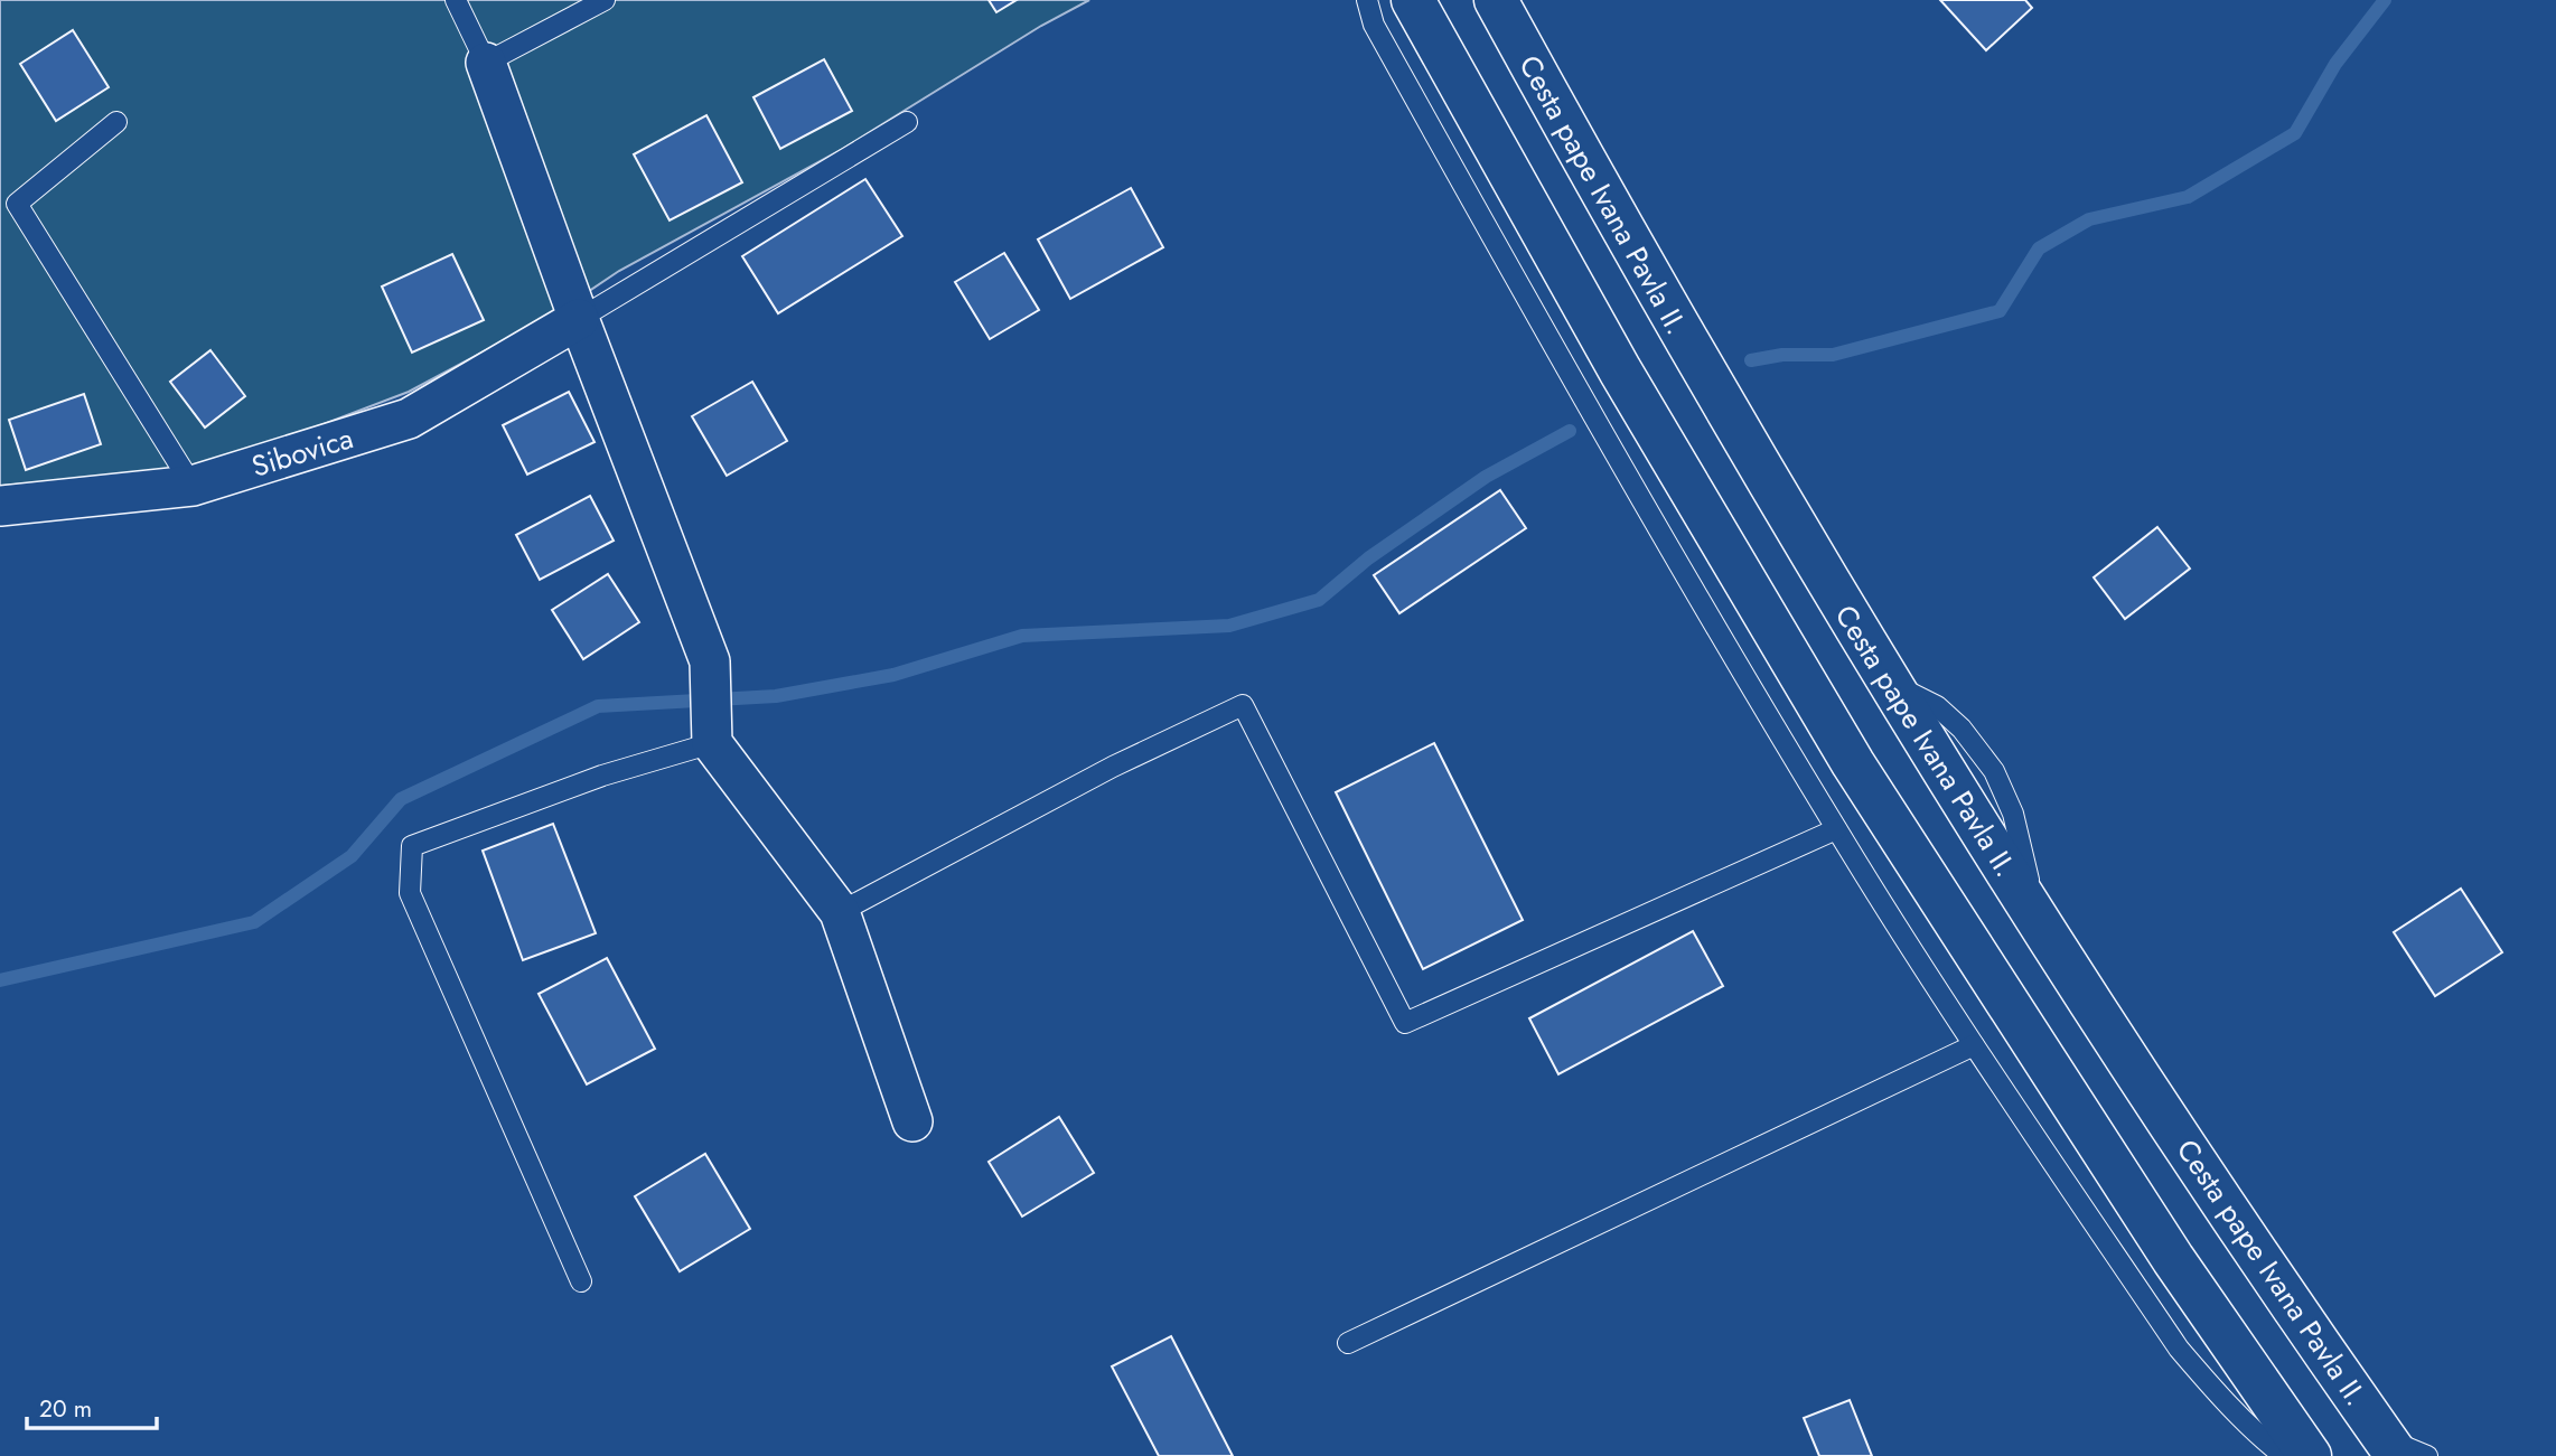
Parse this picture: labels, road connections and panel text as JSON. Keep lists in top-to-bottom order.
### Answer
{
  "streets": {
    "main road": ["Cesta pape Ivana Pavla II."],
    "street": ["Sibovica"]
  },
  "scale_bar": "20 m"
}
